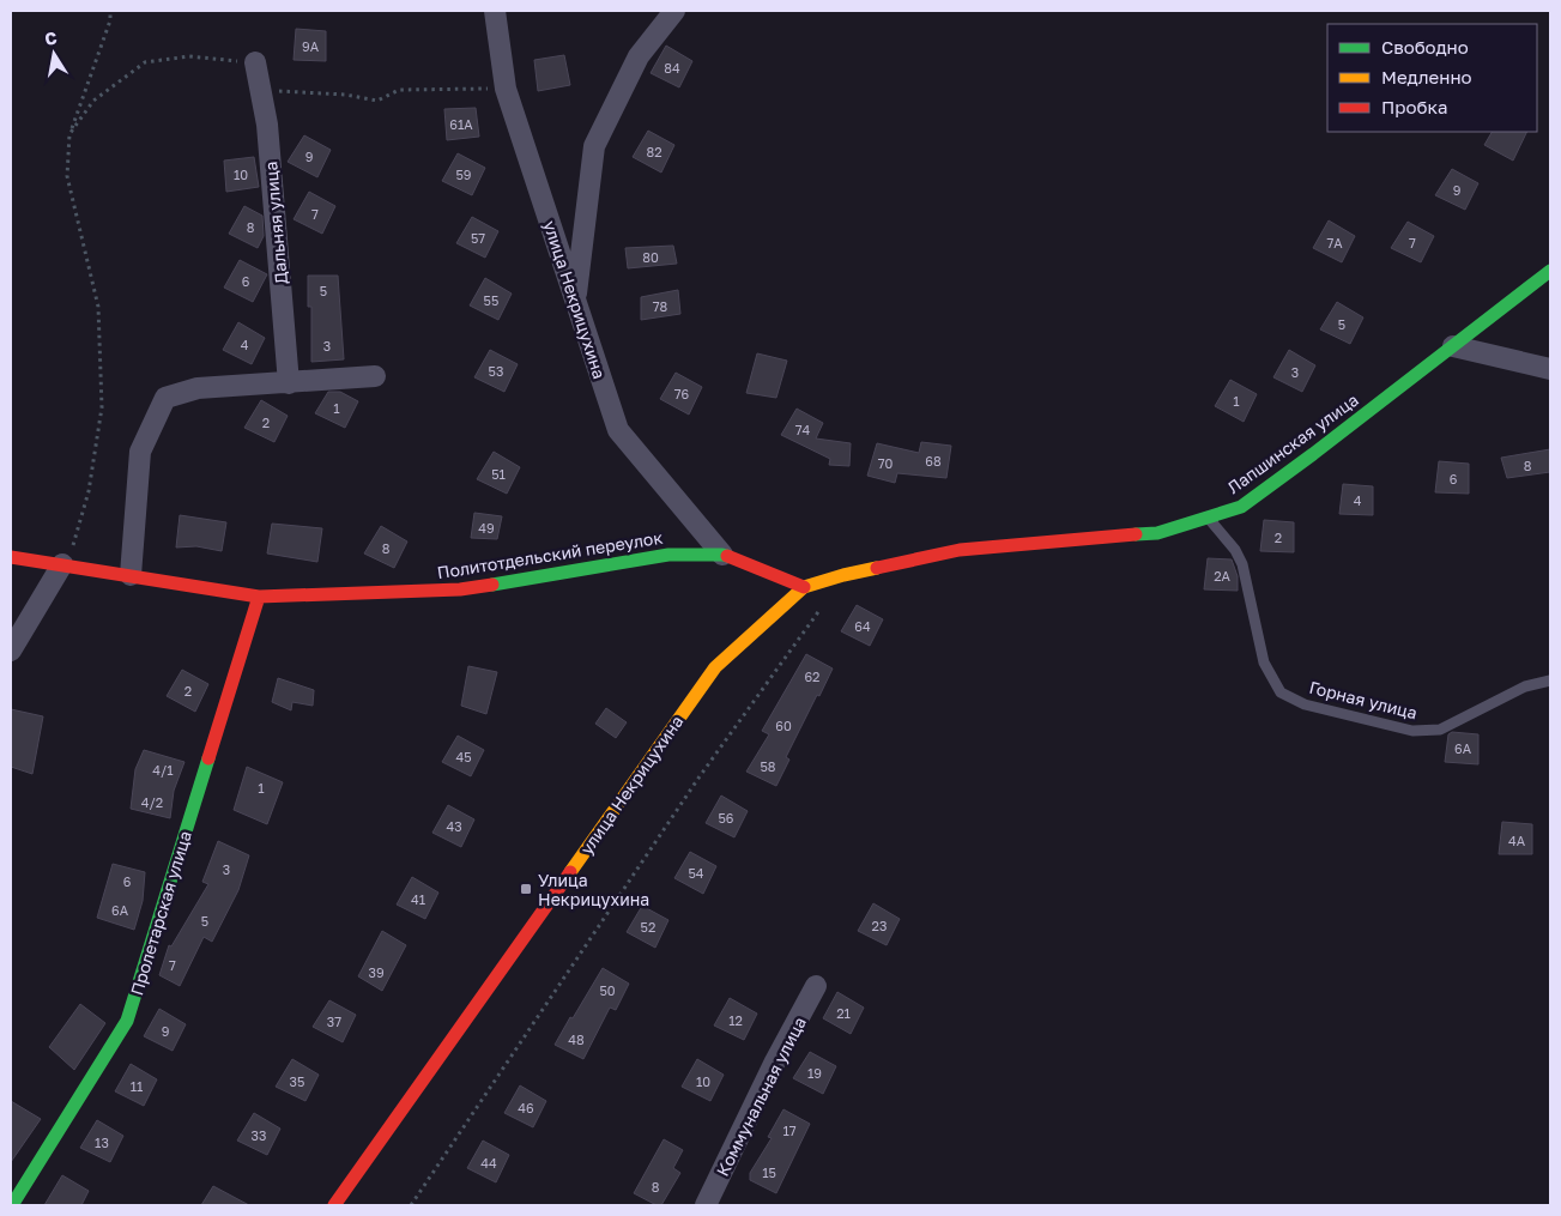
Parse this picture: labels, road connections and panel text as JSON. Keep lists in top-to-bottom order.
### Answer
{
  "streets": {
    "street": [
      "Дальняя улица",
      "улица Некрицухина",
      "Лапшинская улица",
      "Политотдельский переулок",
      "Пролетарская улица",
      "Коммунальная улица"
    ],
    "lane": ["Горная улица"]
  },
  "crossings": [
    ["улица Некрицухина", "Лапшинская улица"],
    ["улица Некрицухина", "Политотдельский переулок"],
    ["Лапшинская улица", "Политотдельский переулок"],
    ["Лапшинская улица", "Горная улица"],
    ["Политотдельский переулок", "Пролетарская улица"]
  ],
  "places": {
    "transit": ["Улица Некрицухина"]
  },
  "house_numbers": [
    "9А",
    "84",
    "61А",
    "82",
    "9",
    "10",
    "59",
    "9",
    "7",
    "8",
    "57",
    "7А",
    "7",
    "80",
    "6",
    "5",
    "55",
    "78",
    "5",
    "4",
    "3",
    "53",
    "3",
    "76",
    "1",
    "1",
    "2",
    "74",
    "68",
    "70",
    "8",
    "51",
    "6",
    "4",
    "49",
    "2",
    "8",
    "2А",
    "64",
    "62",
    "2",
    "60",
    "6А",
    "45",
    "58",
    "4/1",
    "1",
    "4/2",
    "56",
    "43",
    "4А",
    "3",
    "54",
    "6",
    "41",
    "6А",
    "5",
    "23",
    "52",
    "7",
    "39",
    "50",
    "21",
    "12",
    "37",
    "9",
    "48",
    "19",
    "35",
    "10",
    "11",
    "46",
    "17",
    "33",
    "13",
    "44",
    "15",
    "8"
  ],
  "legend": ["Свободно", "Медленно", "Пробка"],
  "north": "top"
}
